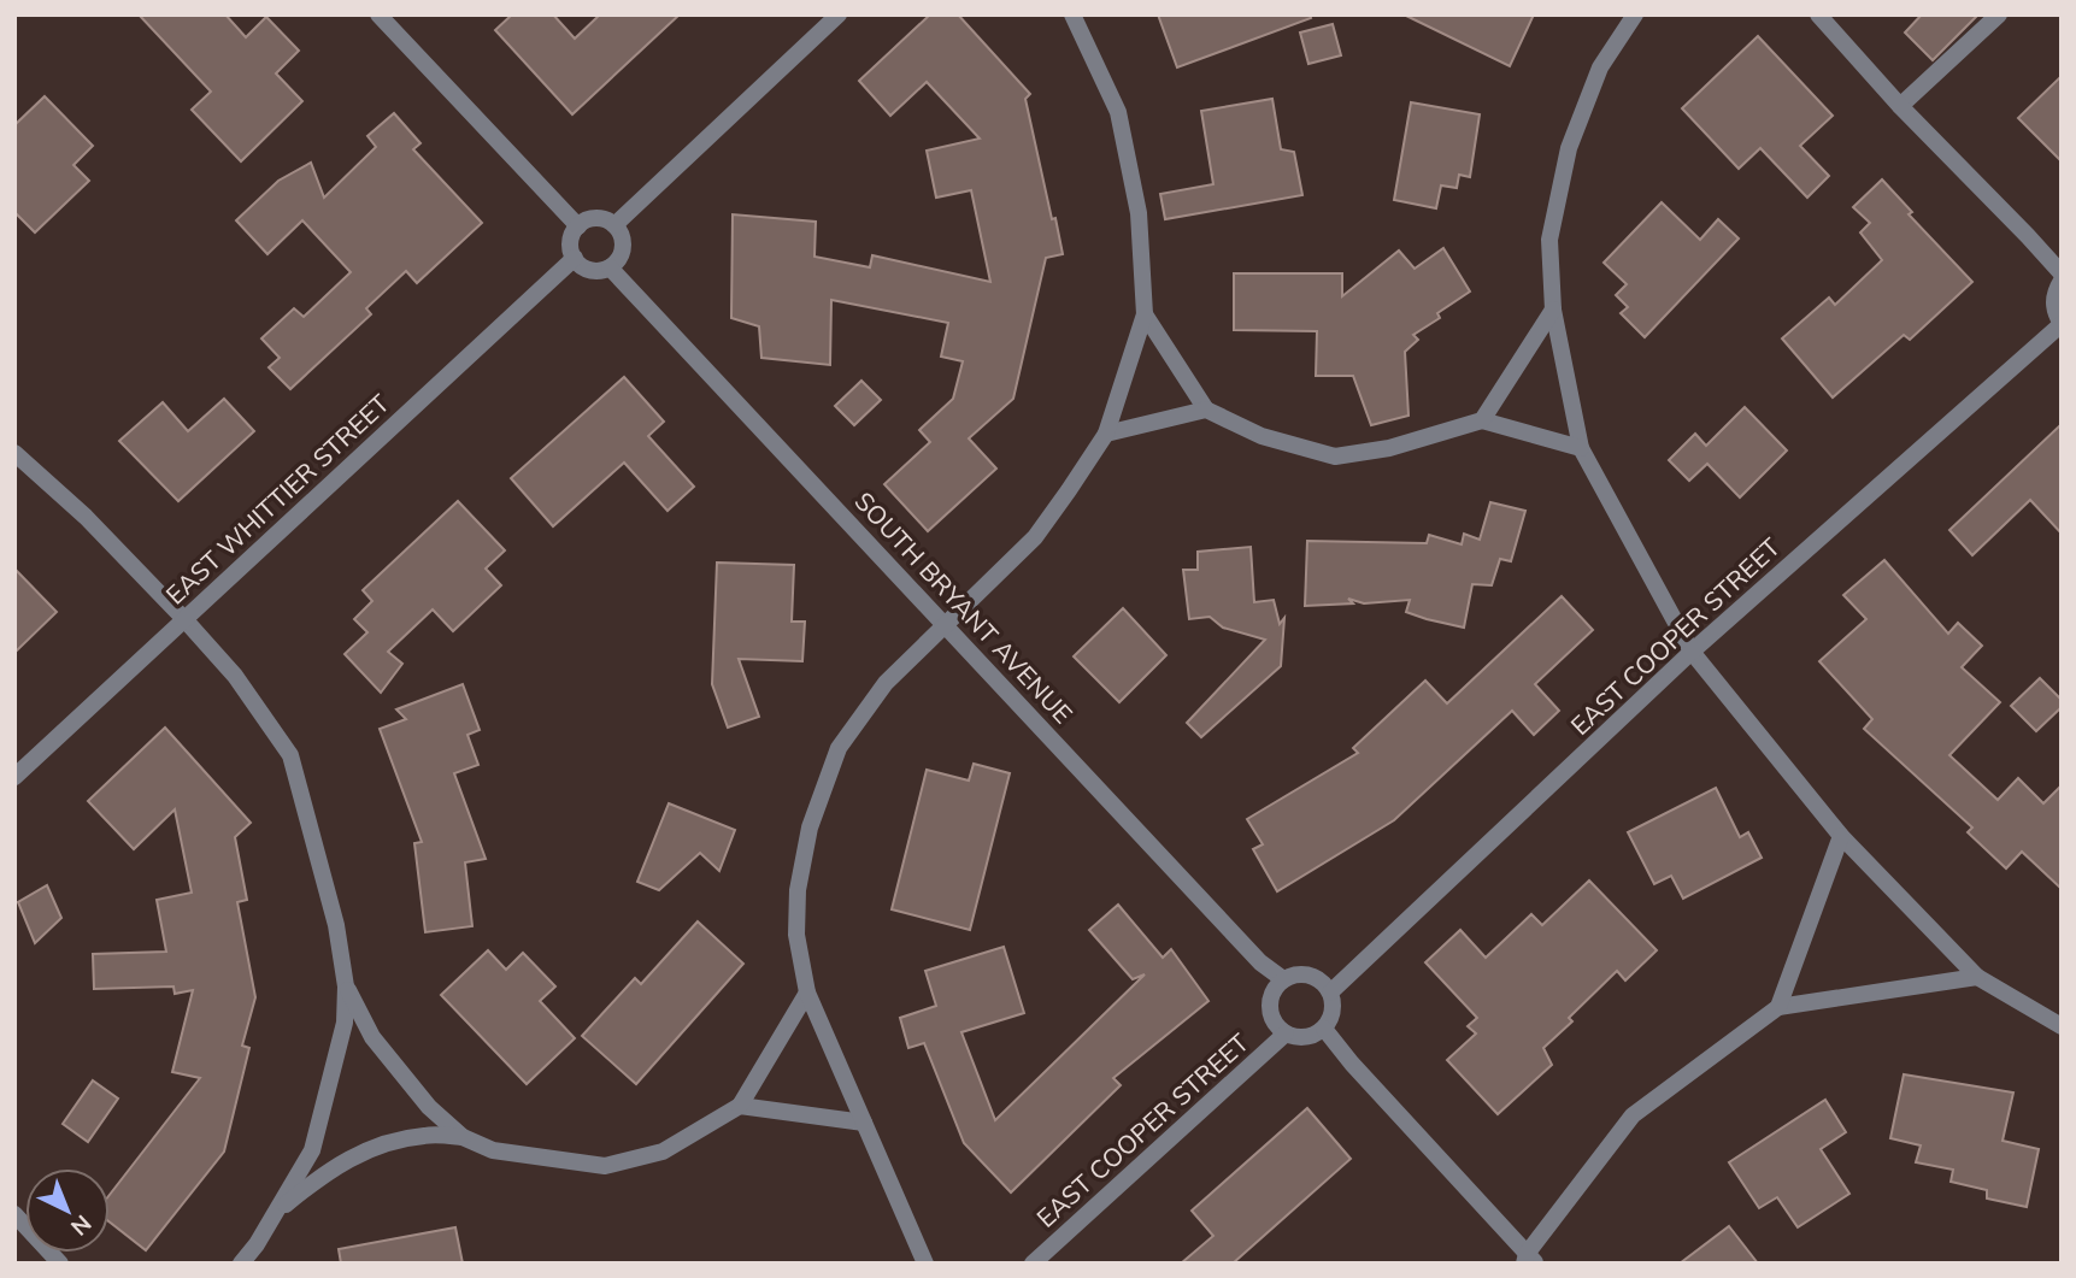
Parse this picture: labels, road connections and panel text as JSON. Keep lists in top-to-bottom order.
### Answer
{
  "streets": {
    "street": ["EAST WHITTIER STREET", "SOUTH BRYANT AVENUE", "EAST COOPER STREET"]
  },
  "crossings": [
    ["EAST WHITTIER STREET", "SOUTH BRYANT AVENUE"],
    ["SOUTH BRYANT AVENUE", "EAST COOPER STREET"]
  ],
  "north": "bottom right"
}
